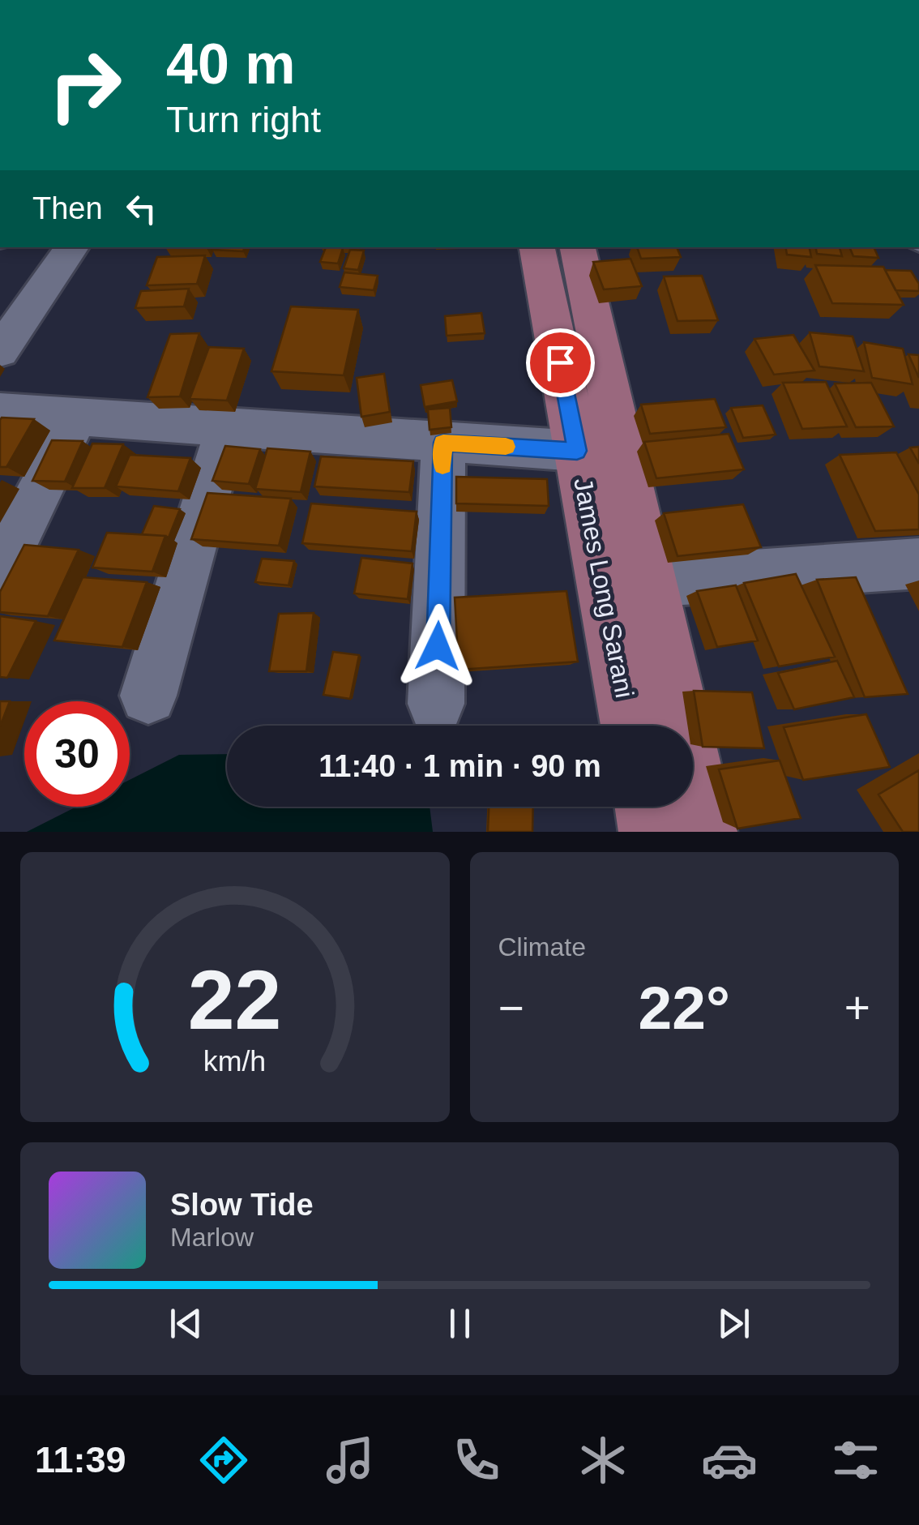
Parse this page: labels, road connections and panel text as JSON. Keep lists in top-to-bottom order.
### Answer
{
  "streets": {
    "main road": ["James Long Sarani"]
  },
  "page": {
    "turn": ["40 m", "Turn right"],
    "then": "Then",
    "limit": "30",
    "trip": "11:40 · 1 min · 90 m",
    "tile": "Climate",
    "heat": ["−", "22°", "+"],
    "song": ["Slow Tide", "Marlow"],
    "tabs": "11:39",
    "gauge": ["22", "km/h"]
  }
}
